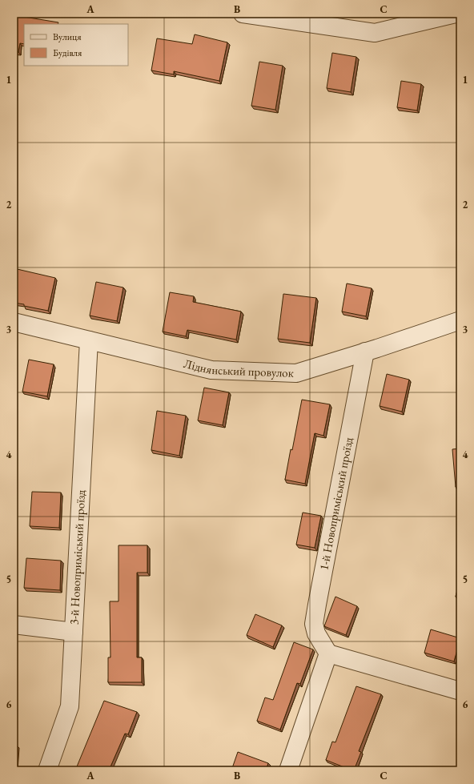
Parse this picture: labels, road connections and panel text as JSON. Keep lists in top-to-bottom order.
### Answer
{
  "streets": {
    "street": ["Ліднянський провулок", "1-й Новоприміський проїзд", "3-й Новоприміський проїзд"]
  },
  "crossings": [
    ["Ліднянський провулок", "1-й Новоприміський проїзд"],
    ["Ліднянський провулок", "3-й Новоприміський проїзд"]
  ],
  "legend": ["Вулиця", "Будівля"],
  "grid": {
    "columns": ["A", "B", "C"],
    "rows": [
      "1",
      "2",
      "3",
      "4",
      "5",
      "6"
    ]
  }
}
